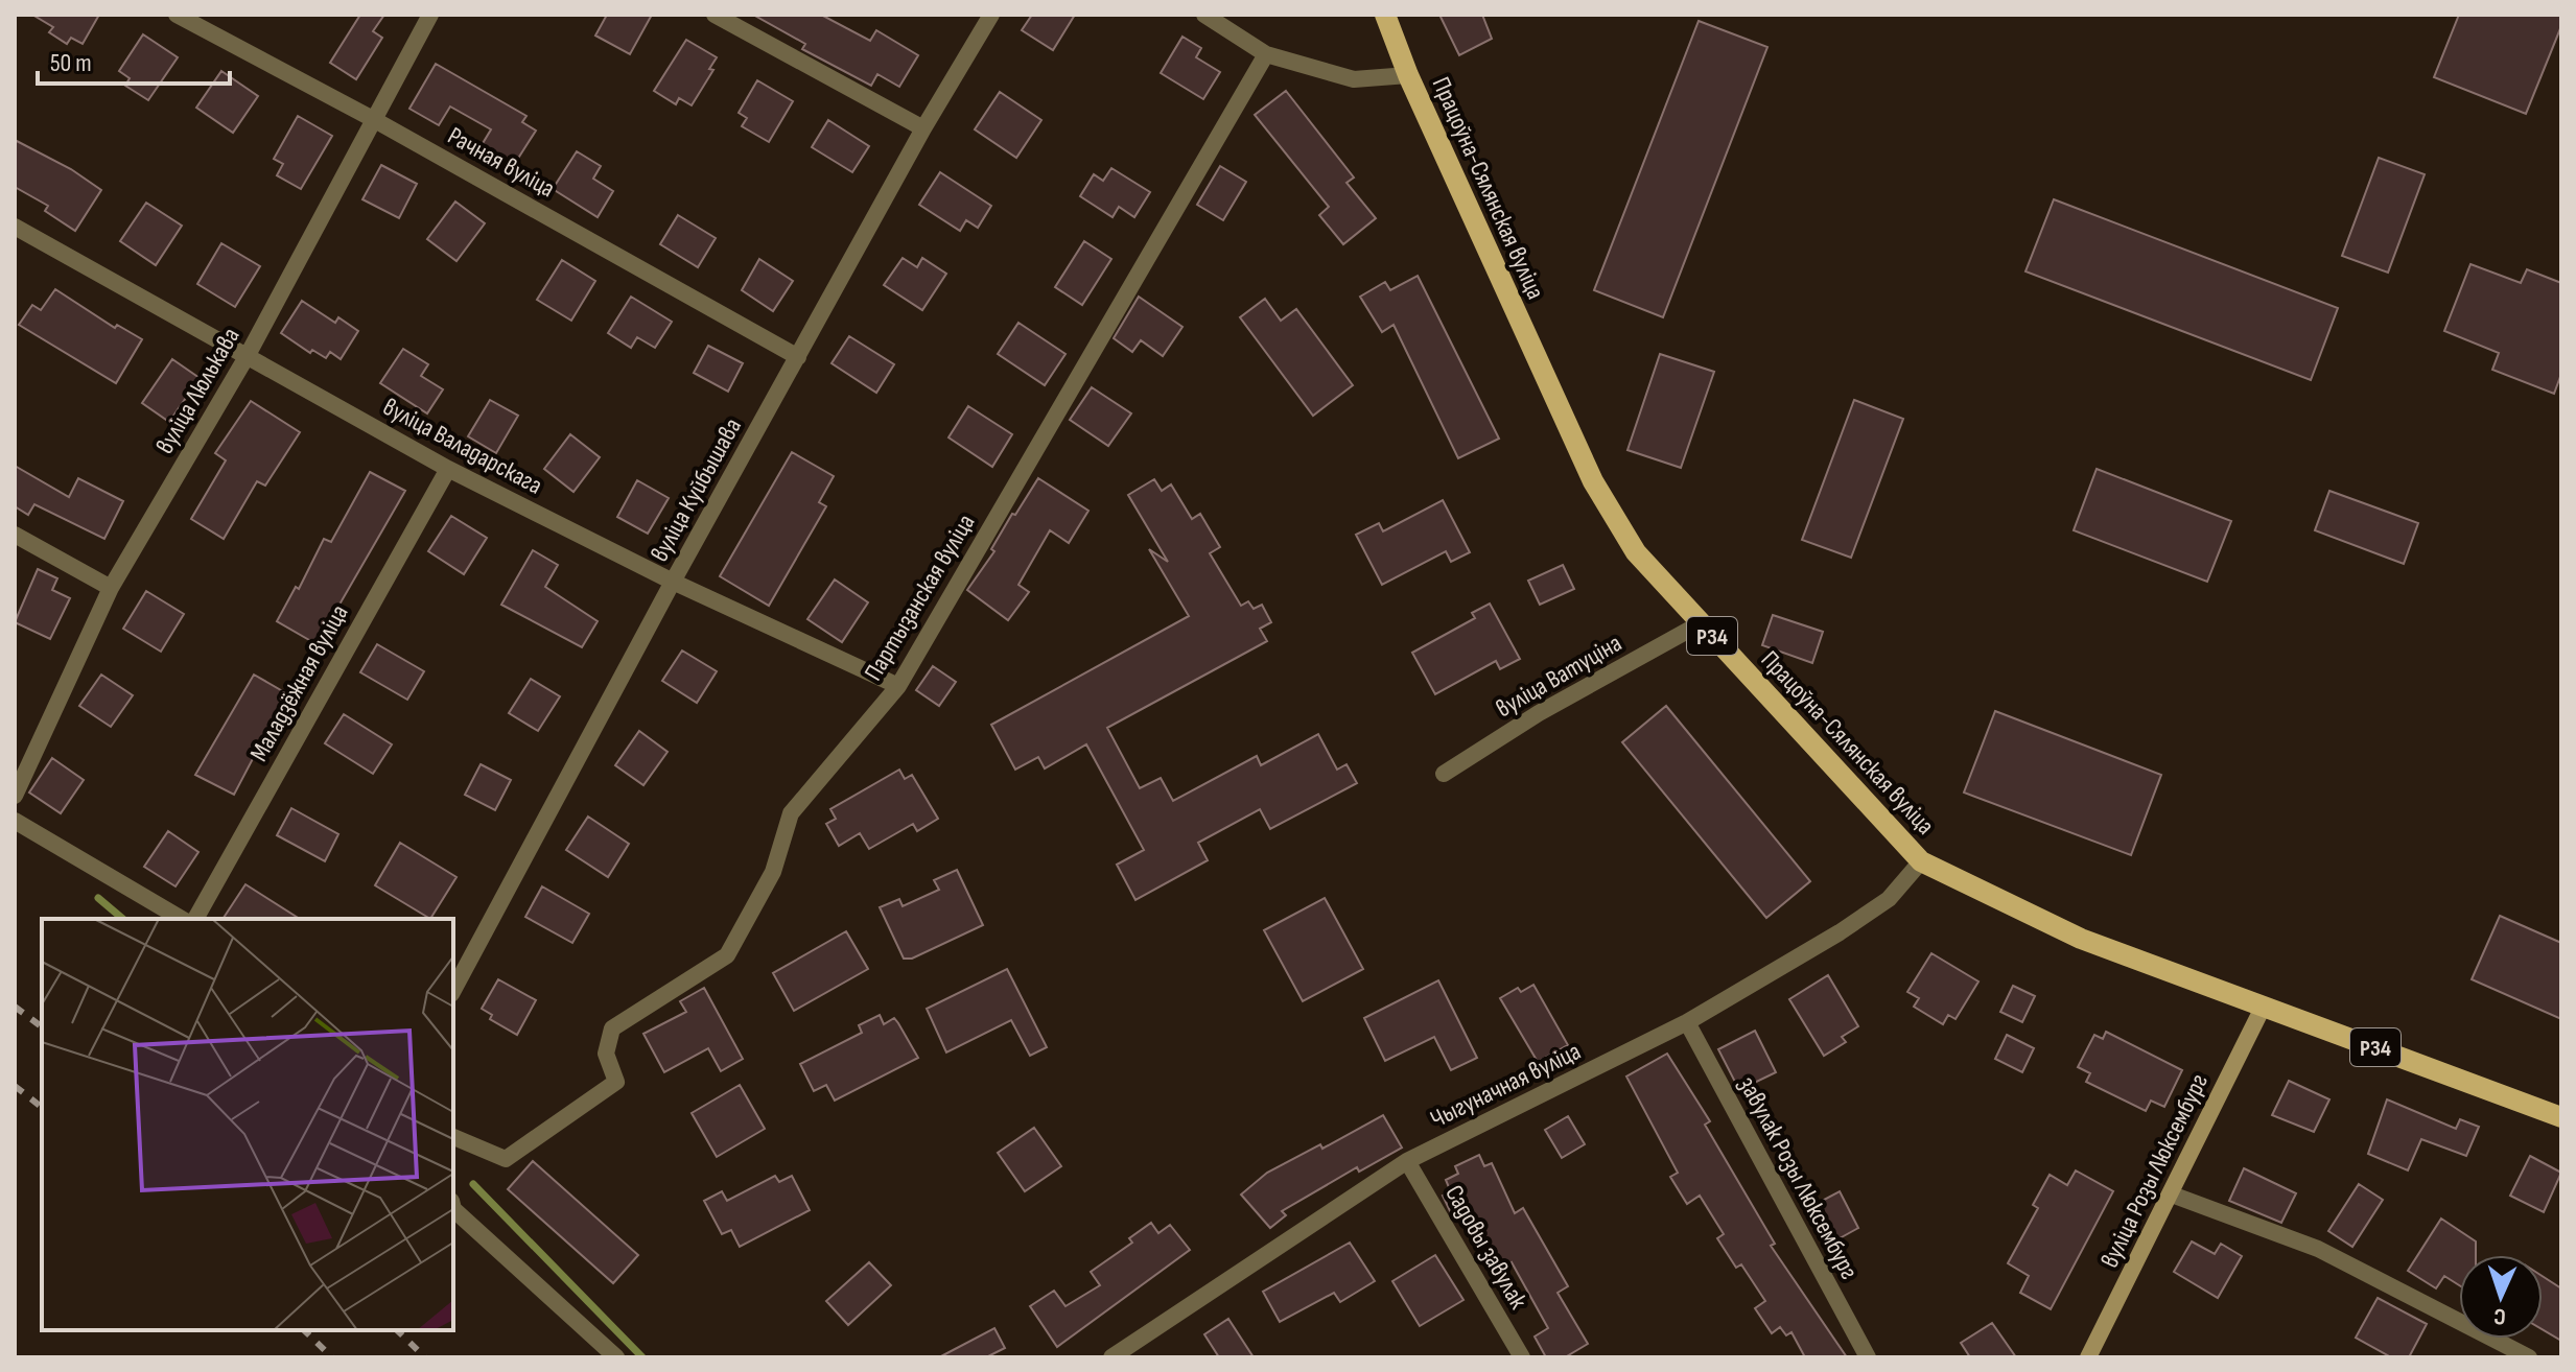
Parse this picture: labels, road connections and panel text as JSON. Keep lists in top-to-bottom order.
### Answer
{
  "streets": {
    "main road": ["Працоўна-Сялянская вуліца", "Р34"],
    "street": [
      "Рачная вуліца",
      "вуліца Люлькава",
      "вуліца Валадарскага",
      "вуліца Куйбышава",
      "Партызанская вуліца",
      "вуліца Ватуціна",
      "Маладзёжная вуліца",
      "Чыгуначная вуліца",
      "вуліца Розы Люксембург",
      "завулак Розы Люксембург",
      "Садовы завулак"
    ]
  },
  "crossings": [
    ["Рачная вуліца", "вуліца Люлькава"],
    ["Рачная вуліца", "вуліца Куйбышава"],
    ["Працоўна-Сялянская вуліца", "вуліца Ватуціна"],
    ["Працоўна-Сялянская вуліца", "Чыгуначная вуліца"],
    ["Працоўна-Сялянская вуліца", "вуліца Розы Люксембург"],
    ["вуліца Люлькава", "вуліца Валадарскага"],
    ["вуліца Валадарскага", "вуліца Куйбышава"],
    ["вуліца Валадарскага", "Партызанская вуліца"],
    ["вуліца Валадарскага", "Маладзёжная вуліца"],
    ["Чыгуначная вуліца", "завулак Розы Люксембург"],
    ["Чыгуначная вуліца", "Садовы завулак"]
  ],
  "scale_bar": "50 m",
  "north": "bottom"
}
